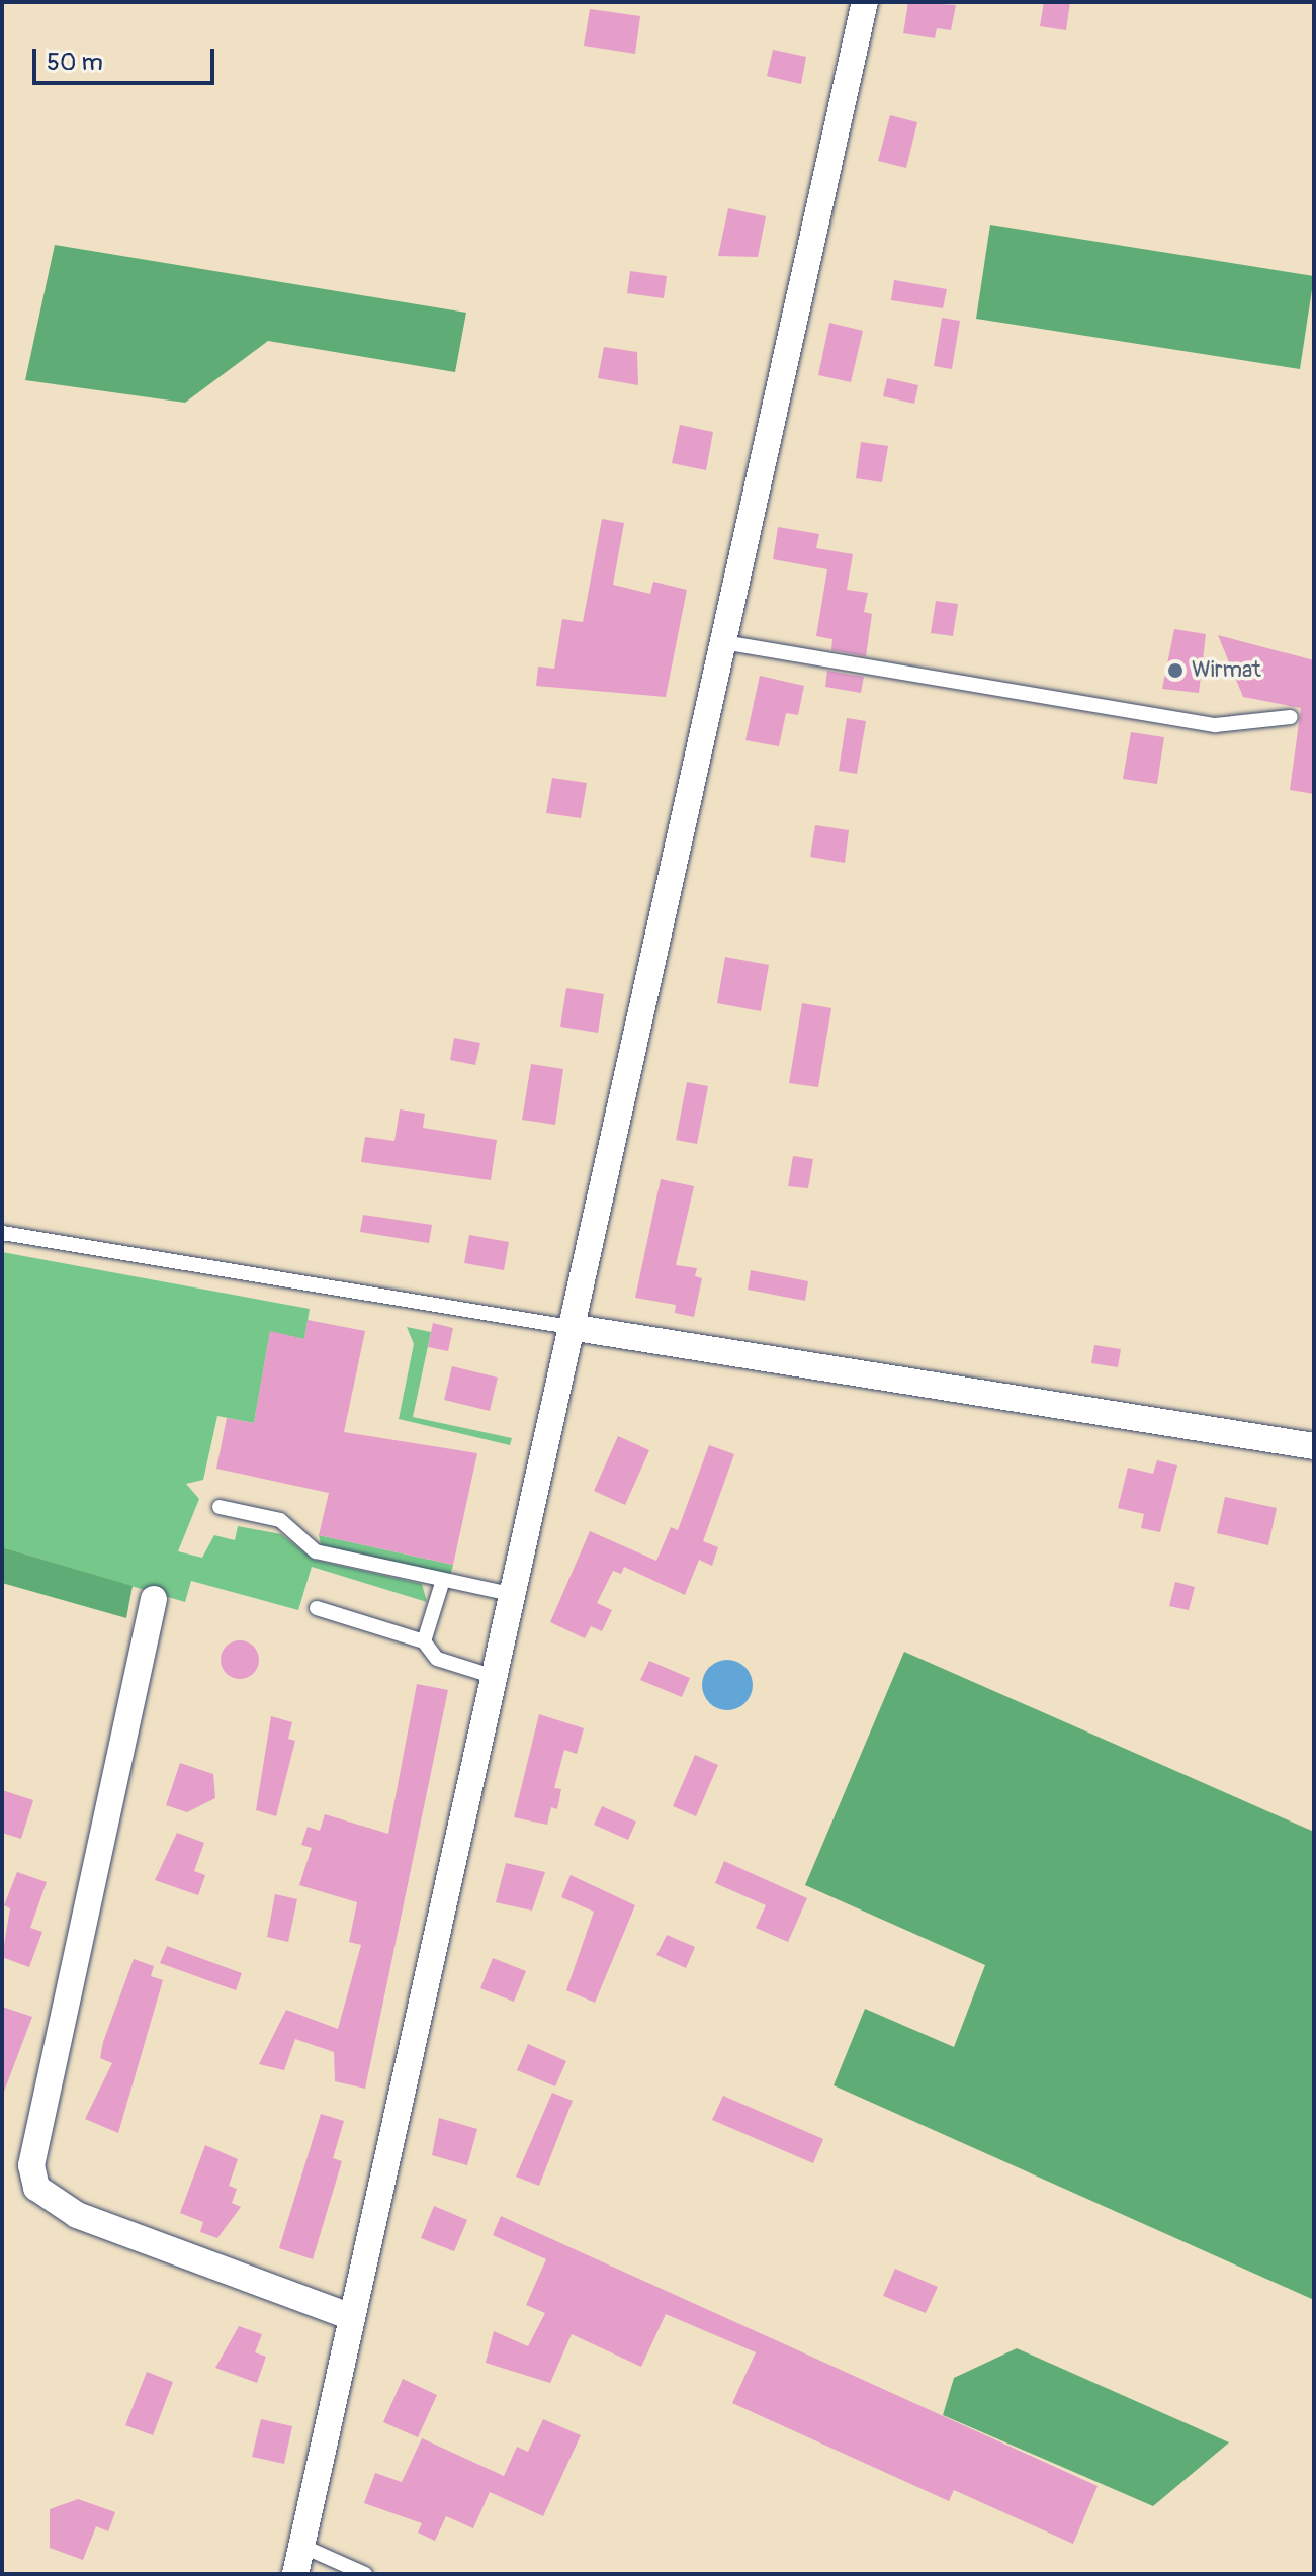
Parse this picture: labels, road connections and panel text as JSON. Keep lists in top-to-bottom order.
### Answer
{
  "places": ["Wirmat"],
  "scale_bar": "50 m"
}
